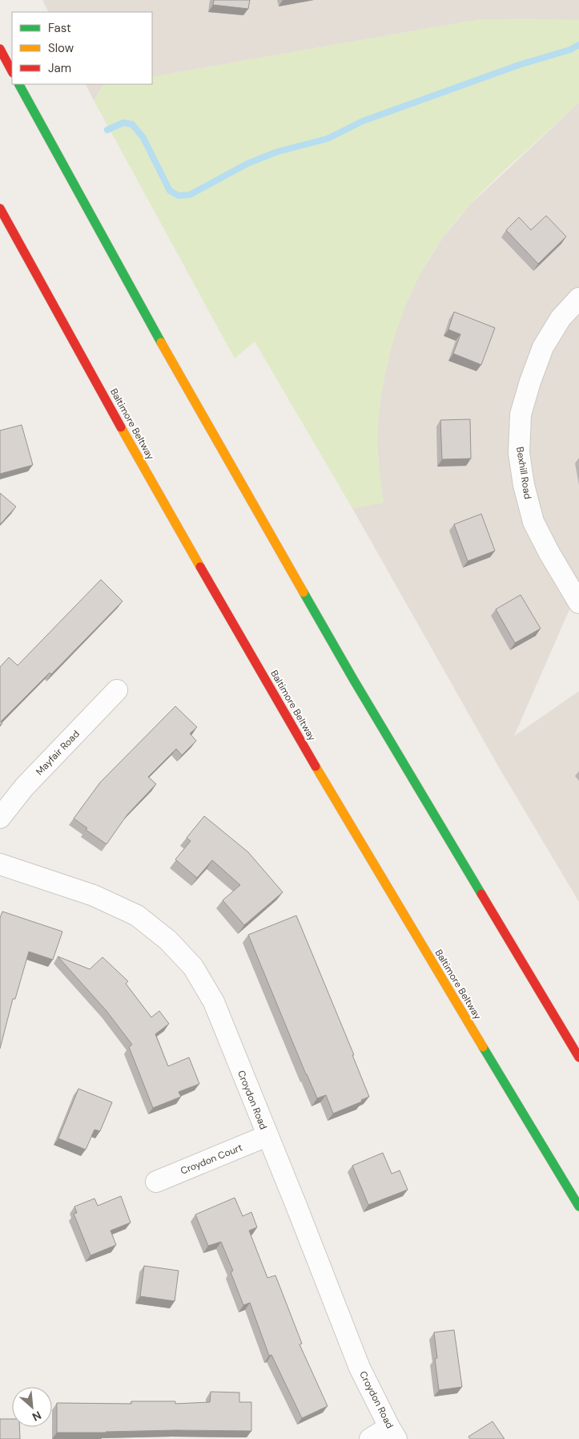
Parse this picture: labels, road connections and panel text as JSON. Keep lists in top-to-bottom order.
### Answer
{
  "streets": {
    "highway": ["Baltimore Beltway"],
    "street": [
      "Bexhill Road",
      "Mayfair Road",
      "Croydon Road",
      "Croydon Court"
    ]
  },
  "crossings": [
    ["Croydon Road", "Croydon Court"]
  ],
  "legend": ["Fast", "Slow", "Jam"],
  "north": "bottom right"
}
